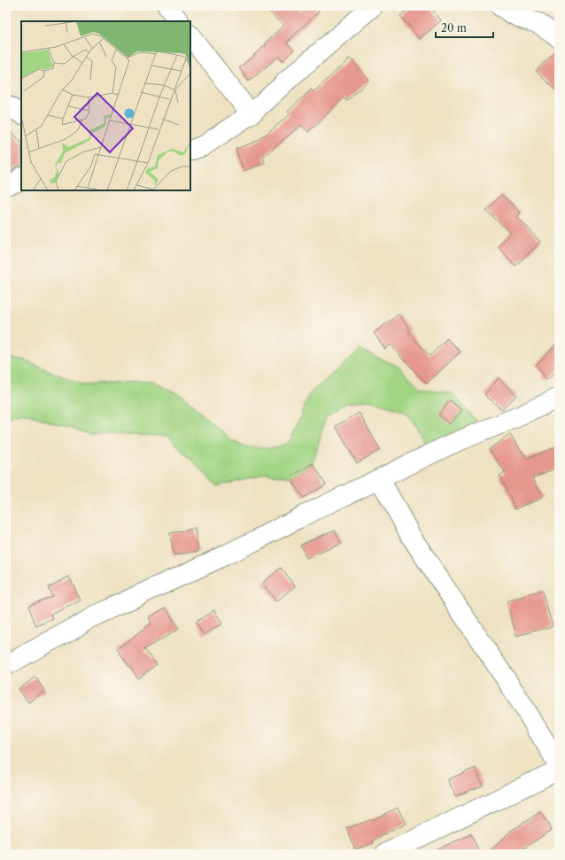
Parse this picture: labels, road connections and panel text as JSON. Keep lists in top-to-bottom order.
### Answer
{
  "scale_bar": "20 m"
}
